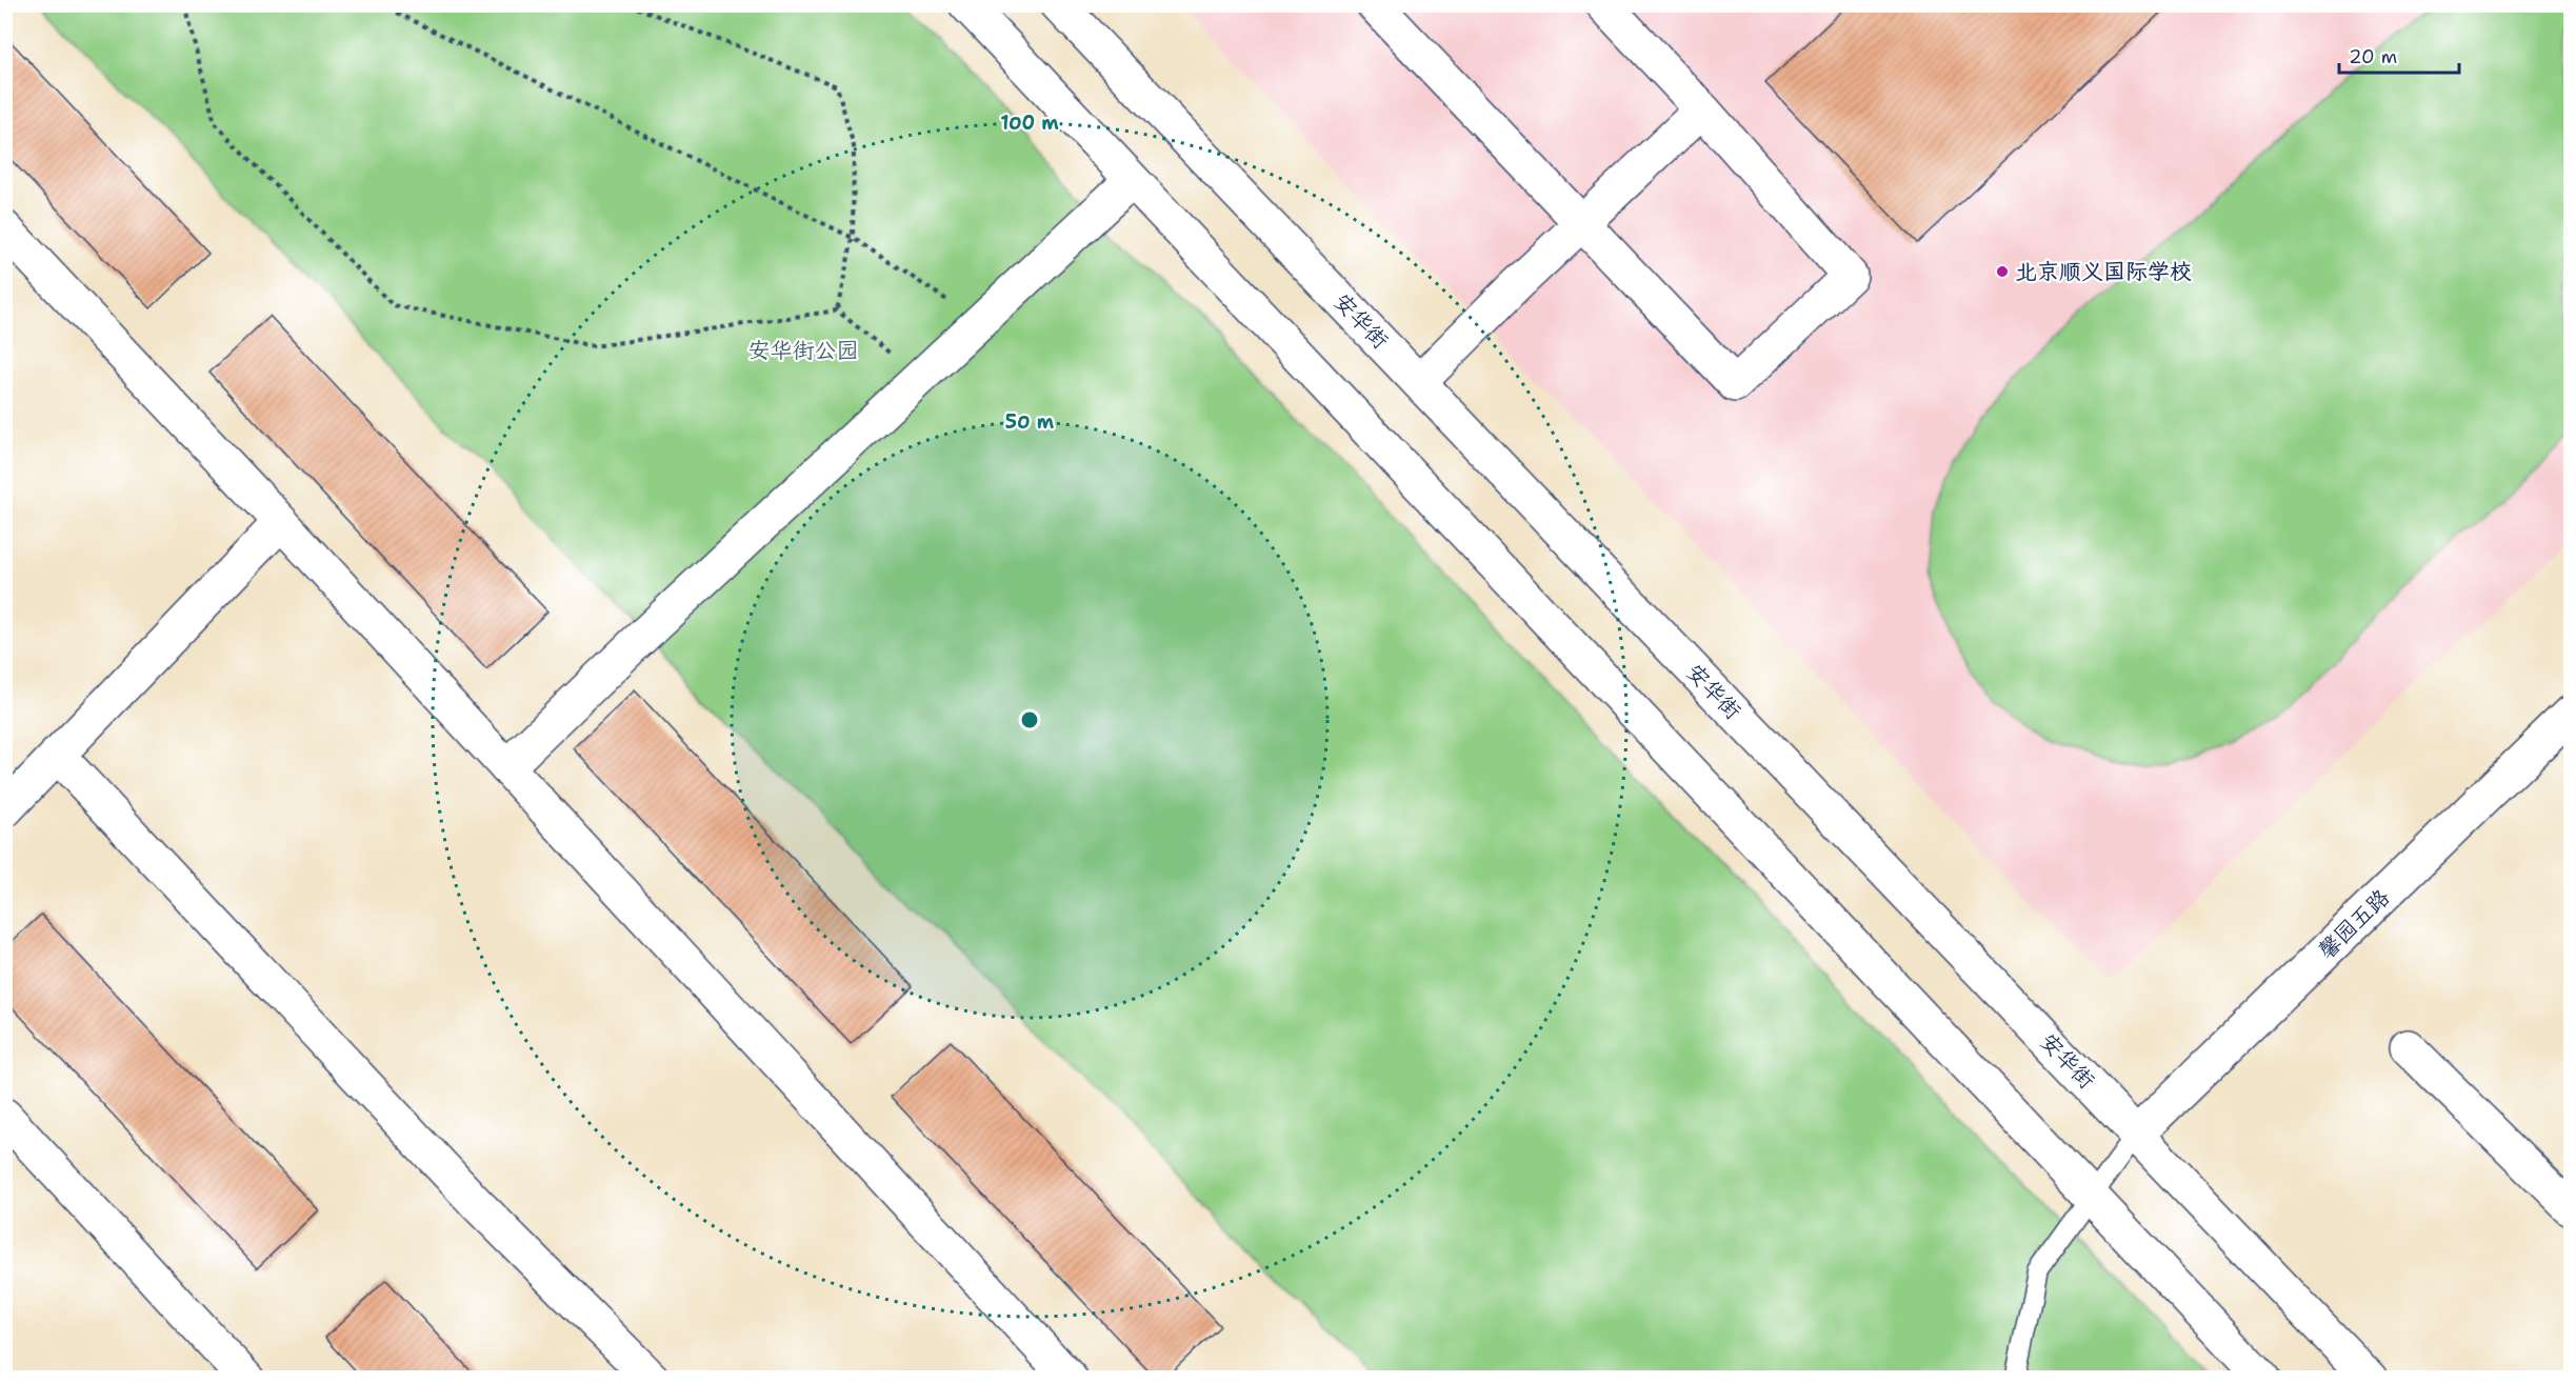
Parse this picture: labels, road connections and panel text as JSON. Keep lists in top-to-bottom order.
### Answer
{
  "streets": {
    "street": ["安华街", "馨园五路"]
  },
  "crossings": [
    ["安华街", "馨园五路"]
  ],
  "parks": ["安华街公园"],
  "places": ["北京顺义国际学校"],
  "scale_bar": "20 m",
  "rings": ["100 m", "50 m"]
}
